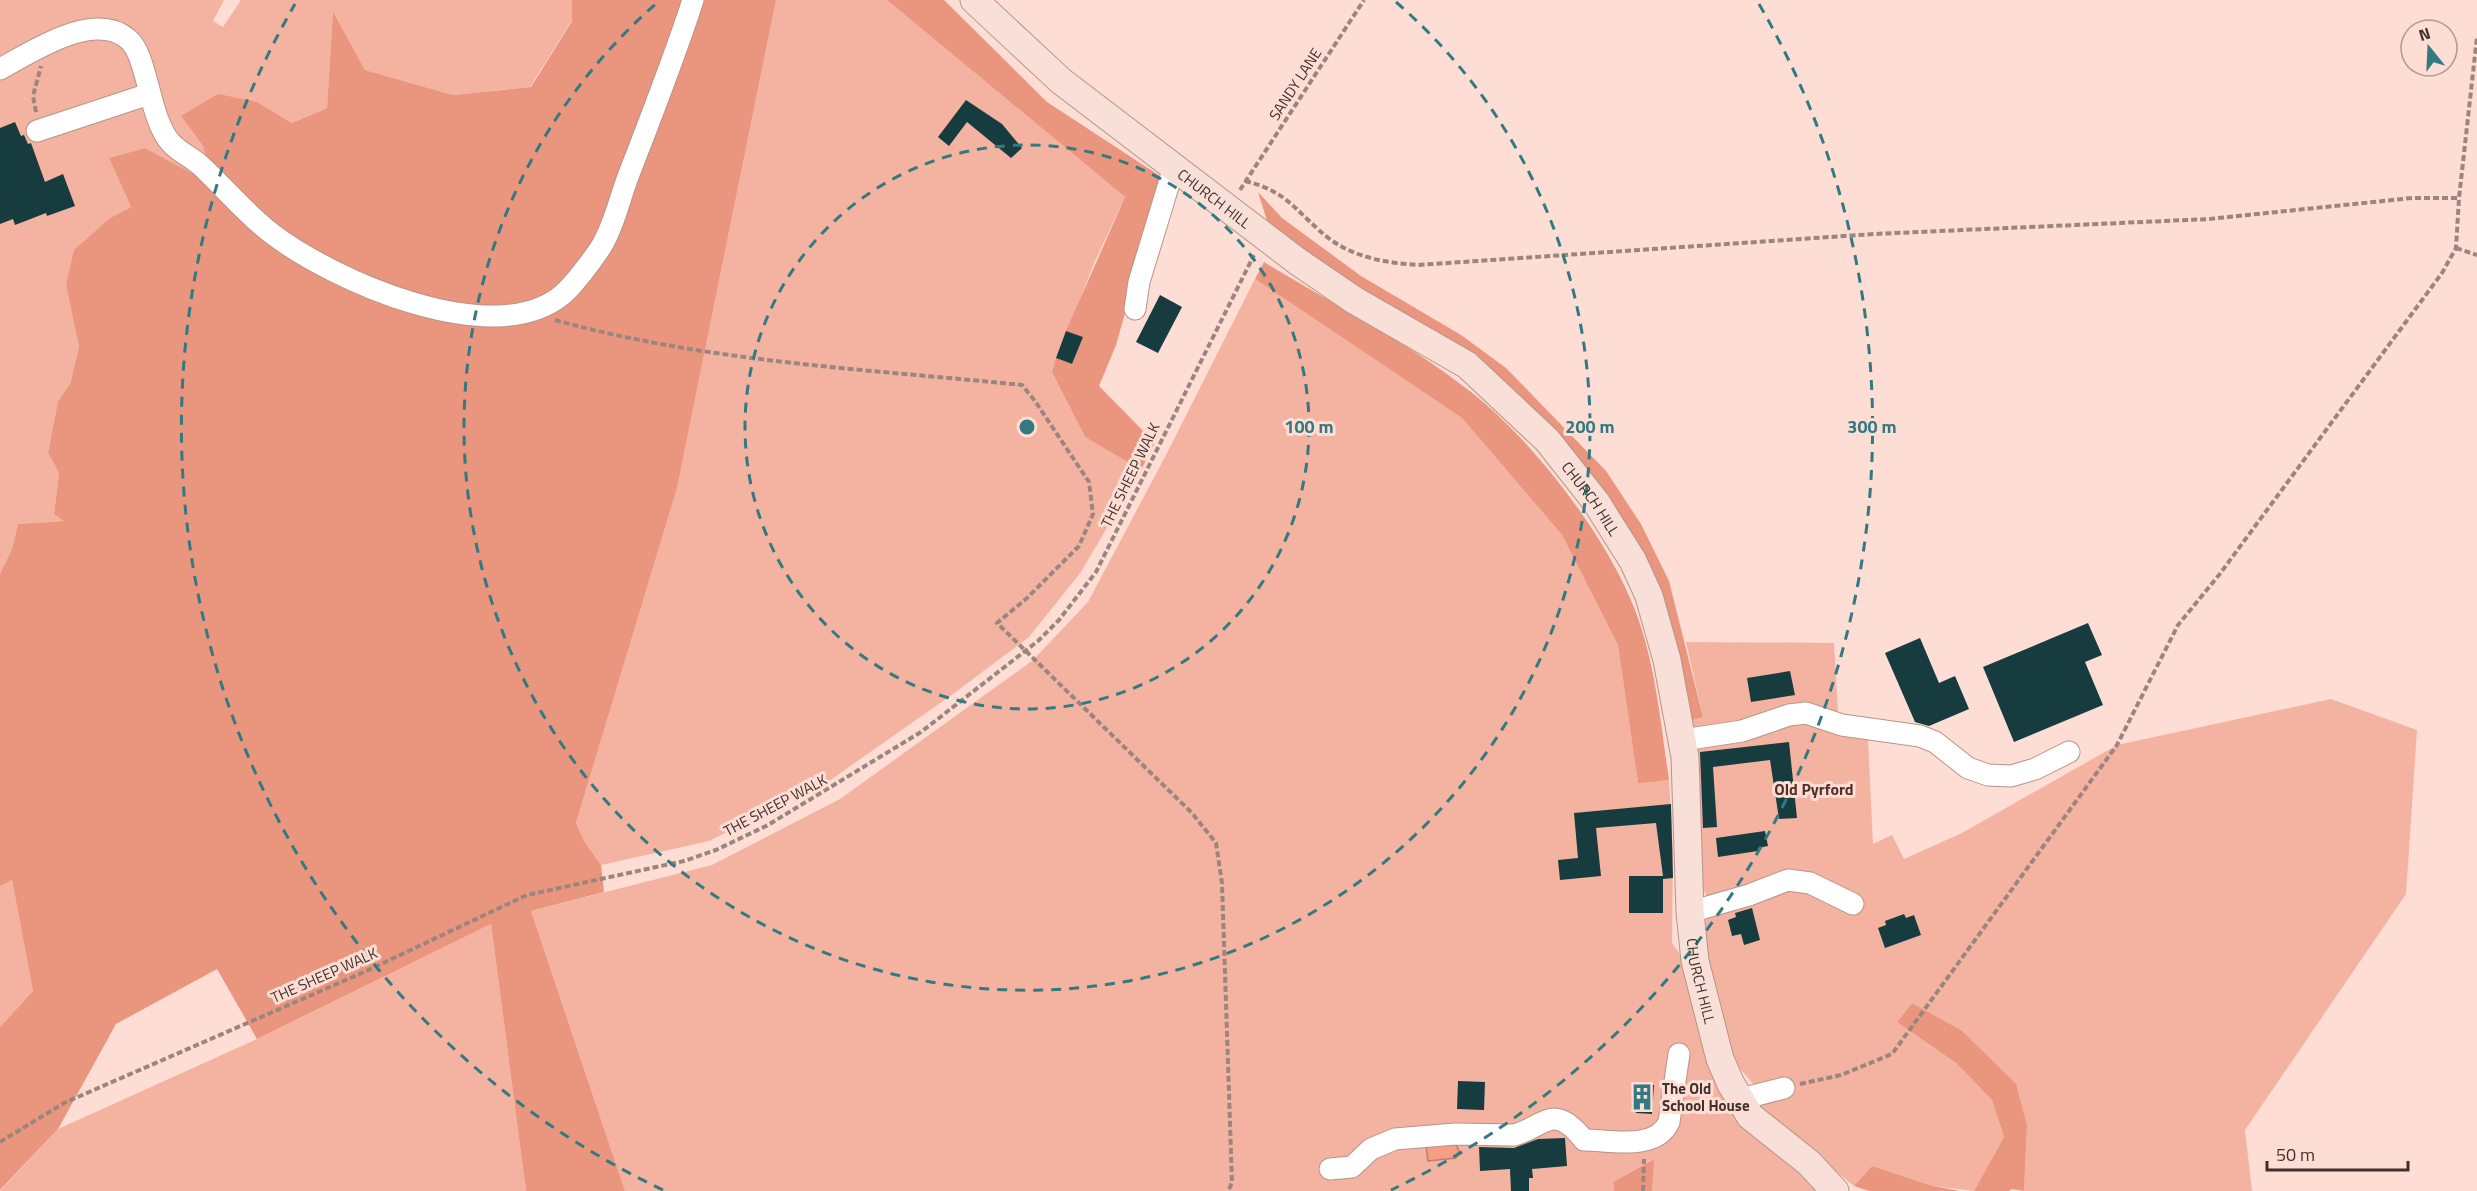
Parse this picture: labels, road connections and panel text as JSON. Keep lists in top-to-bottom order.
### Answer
{
  "streets": {
    "main road": ["CHURCH HILL"],
    "path": ["SANDY LANE", "THE SHEEP WALK"]
  },
  "crossings": [
    ["CHURCH HILL", "THE SHEEP WALK"]
  ],
  "districts": ["Old Pyrford"],
  "places": {
    "building": ["The Old School House"]
  },
  "scale_bar": "50 m",
  "north": "top",
  "rings": ["100 m", "200 m", "300 m"]
}
